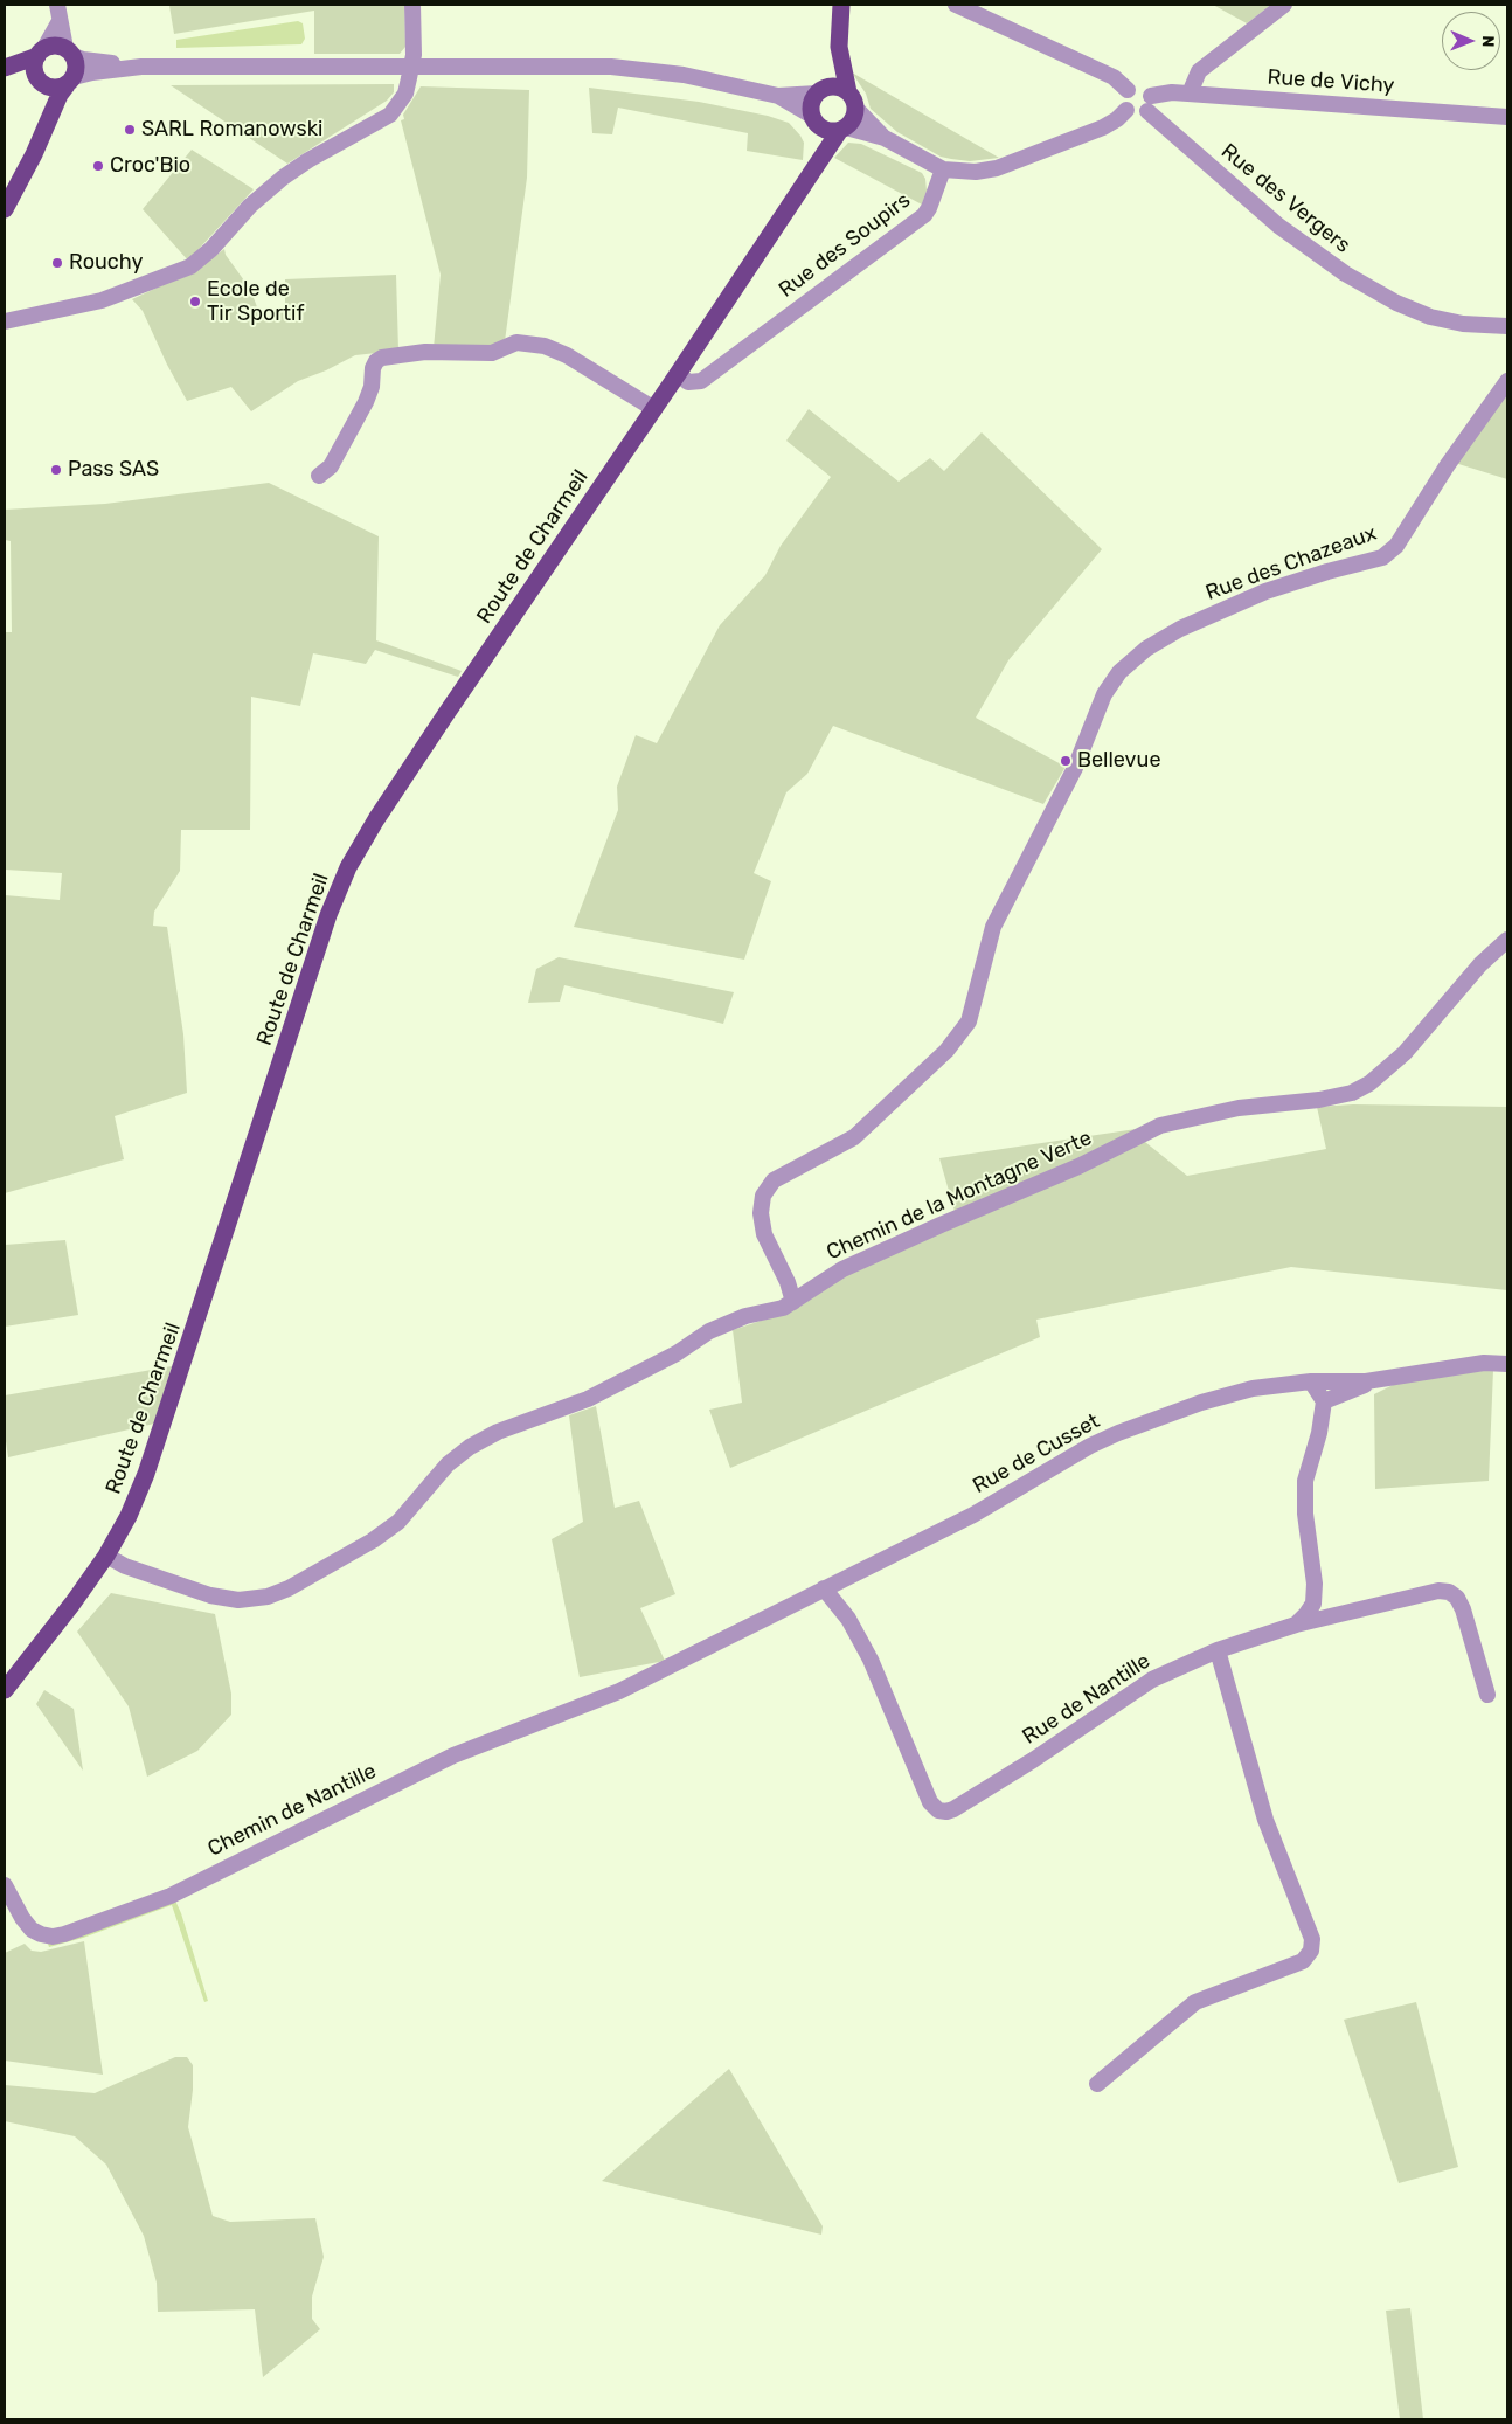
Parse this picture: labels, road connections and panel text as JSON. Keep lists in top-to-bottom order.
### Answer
{
  "streets": {
    "main road": ["Route de Charmeil"],
    "street": [
      "Rue de Vichy",
      "Rue des Vergers",
      "Rue des Soupirs",
      "Rue des Chazeaux",
      "Chemin de la Montagne Verte",
      "Rue de Cusset",
      "Rue de Nantille",
      "Chemin de Nantille"
    ]
  },
  "crossings": [
    ["Rue de Vichy", "Rue des Vergers"],
    ["Rue des Soupirs", "Route de Charmeil"],
    ["Route de Charmeil", "Chemin de la Montagne Verte"],
    ["Rue des Chazeaux", "Chemin de la Montagne Verte"],
    ["Rue de Cusset", "Rue de Nantille"],
    ["Rue de Cusset", "Chemin de Nantille"]
  ],
  "places": [
    "SARL Romanowski",
    "Croc'Bio",
    "Rouchy",
    "Ecole de Tir Sportif",
    "Pass SAS",
    "Bellevue"
  ],
  "north": "right"
}
